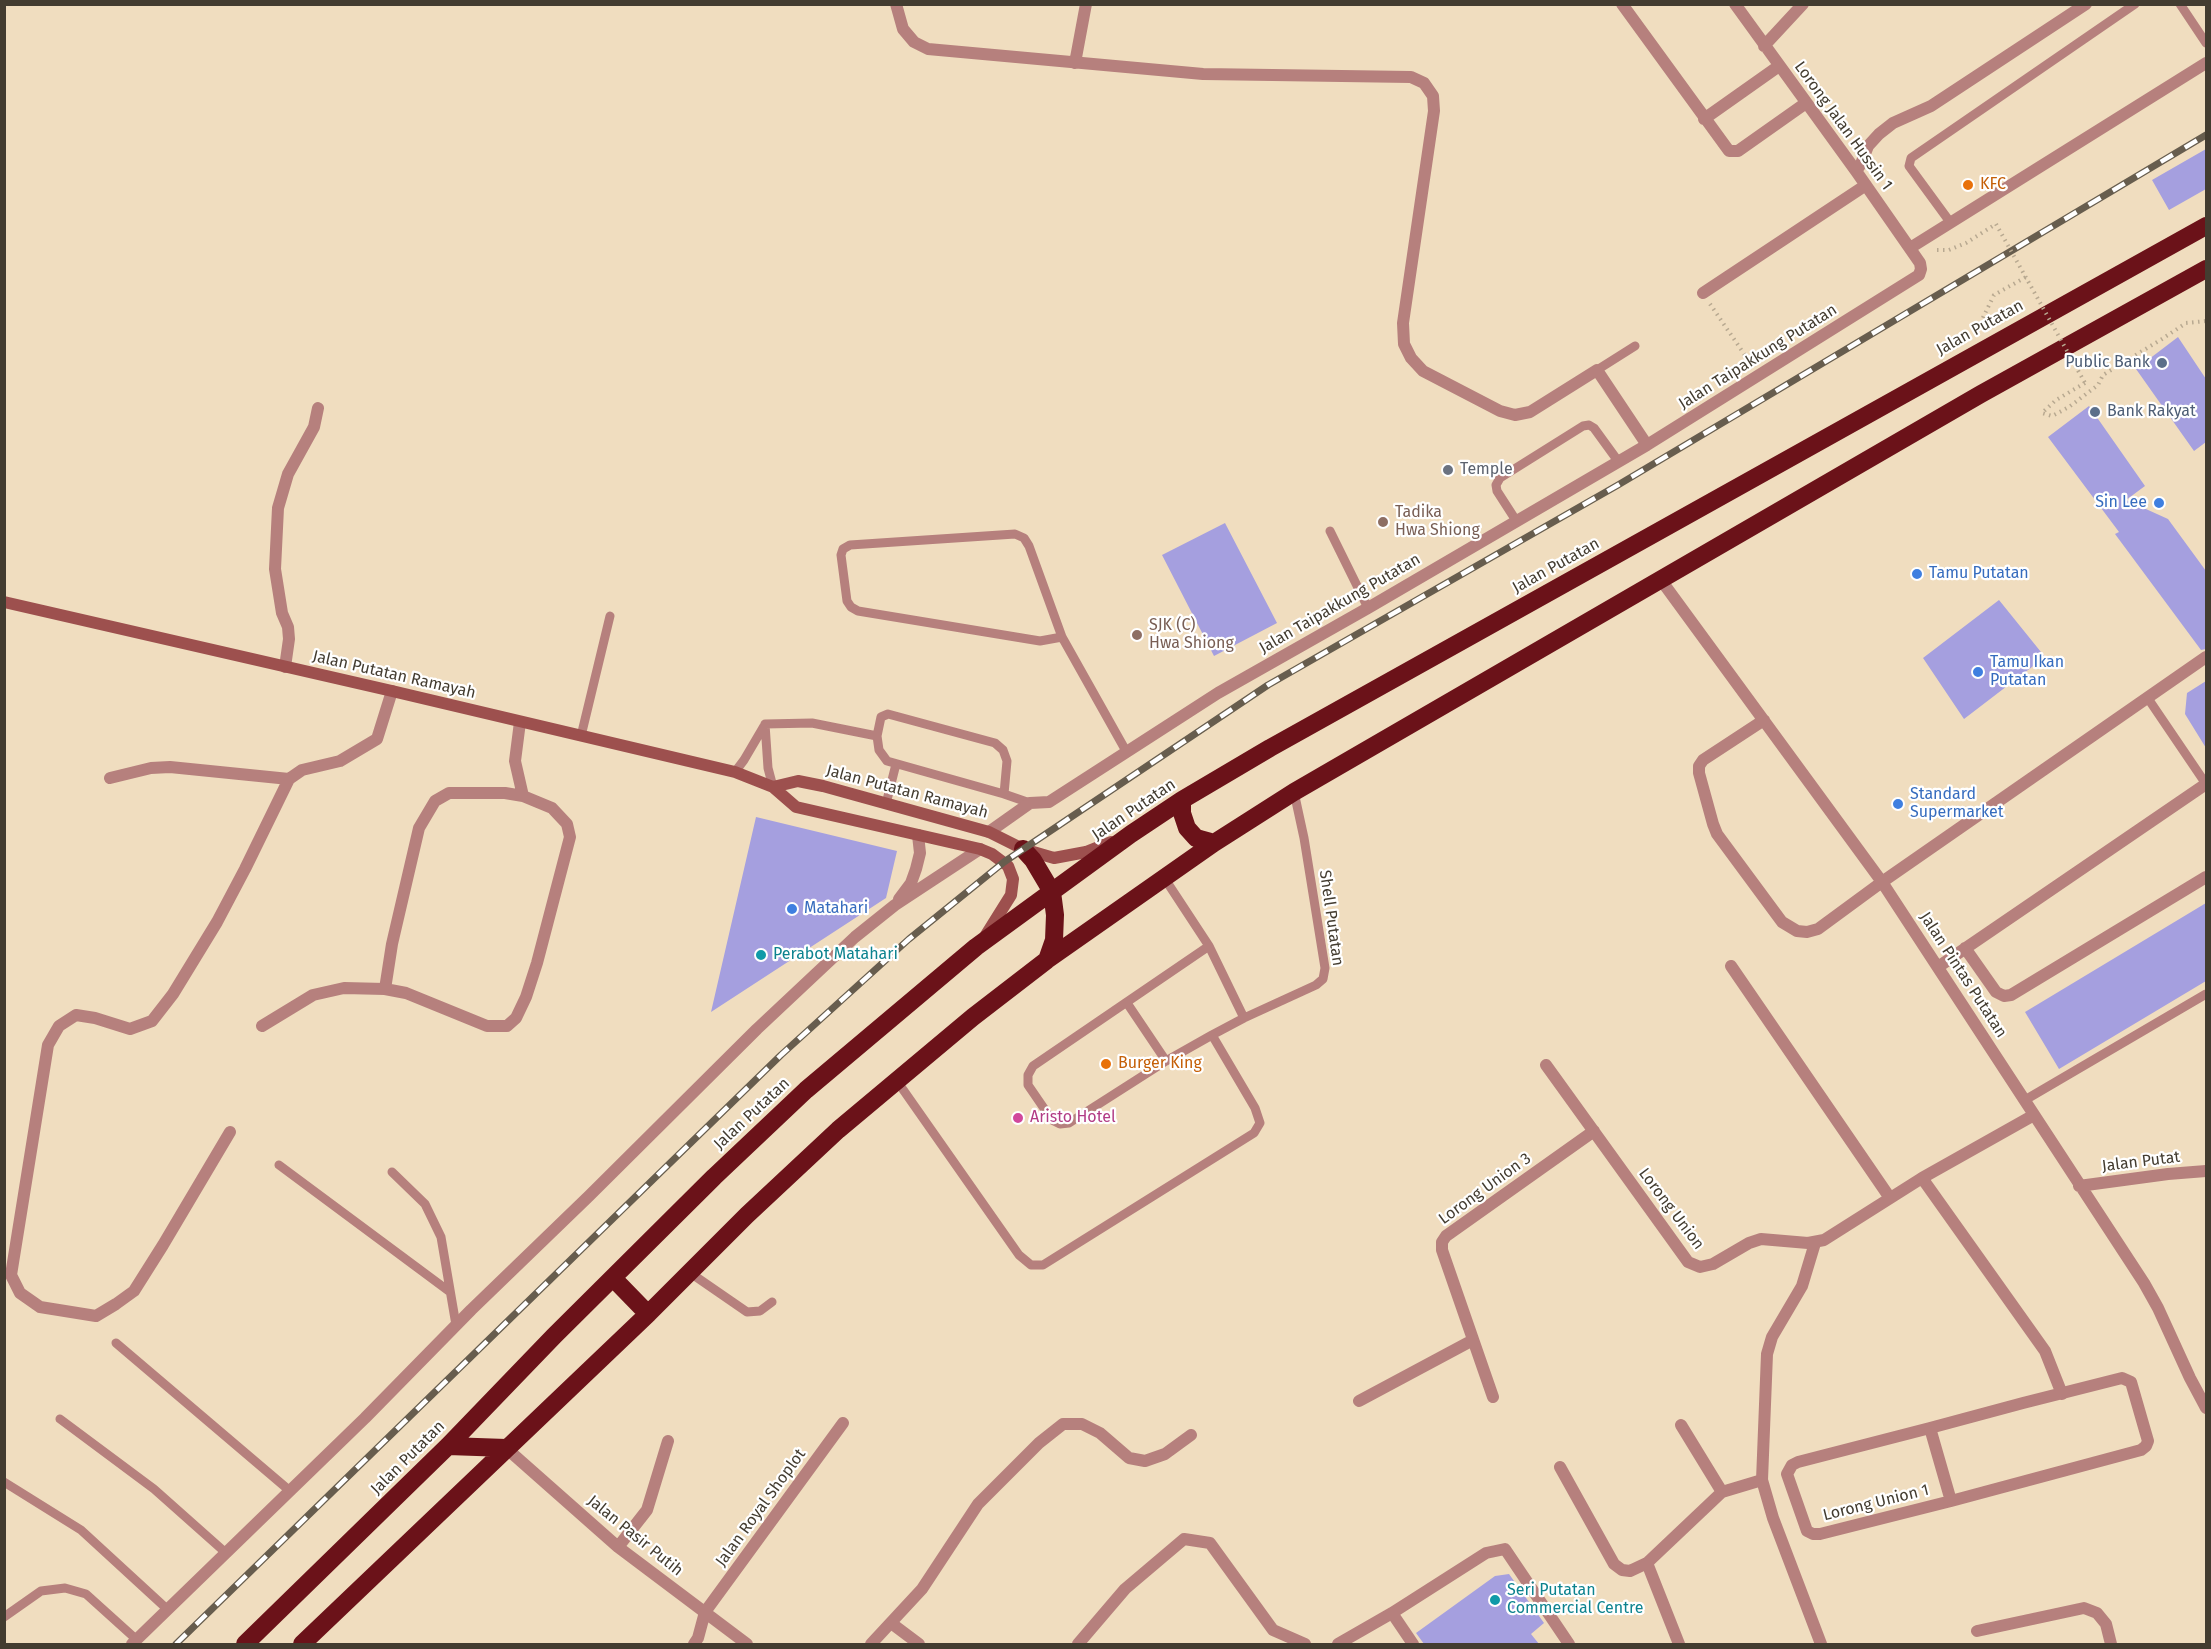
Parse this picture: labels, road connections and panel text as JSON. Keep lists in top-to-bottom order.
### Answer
{
  "streets": {
    "highway": ["Jalan Putatan"],
    "main road": ["Jalan Putatan Ramayah"],
    "street": [
      "Lorong Jalan Hussin 1",
      "Jalan Taipakkung Putatan",
      "Jalan Pintas Putatan",
      "Jalan Putat",
      "Lorong Union 3",
      "Lorong Union",
      "Lorong Union 1",
      "Jalan Royal Shoplot",
      "Jalan Pasir Putih"
    ],
    "lane": ["Shell Putatan"]
  },
  "crossings": [
    ["Lorong Jalan Hussin 1", "Jalan Taipakkung Putatan"],
    ["Jalan Putatan", "Jalan Putatan Ramayah"],
    ["Jalan Taipakkung Putatan", "Jalan Putatan Ramayah"],
    ["Jalan Pintas Putatan", "Jalan Putat"],
    ["Lorong Union 3", "Lorong Union"],
    ["Jalan Royal Shoplot", "Jalan Pasir Putih"]
  ],
  "places": [
    "KFC",
    "Public Bank",
    "Bank Rakyat",
    "Temple",
    "Sin Lee",
    "Tadika Hwa Shiong",
    "Tamu Putatan",
    "SJK (C) Hwa Shiong",
    "Tamu Ikan Putatan",
    "Standard Supermarket",
    "Matahari",
    "Perabot Matahari",
    "Burger King",
    "Aristo Hotel",
    "Seri Putatan Commercial Centre"
  ]
}
